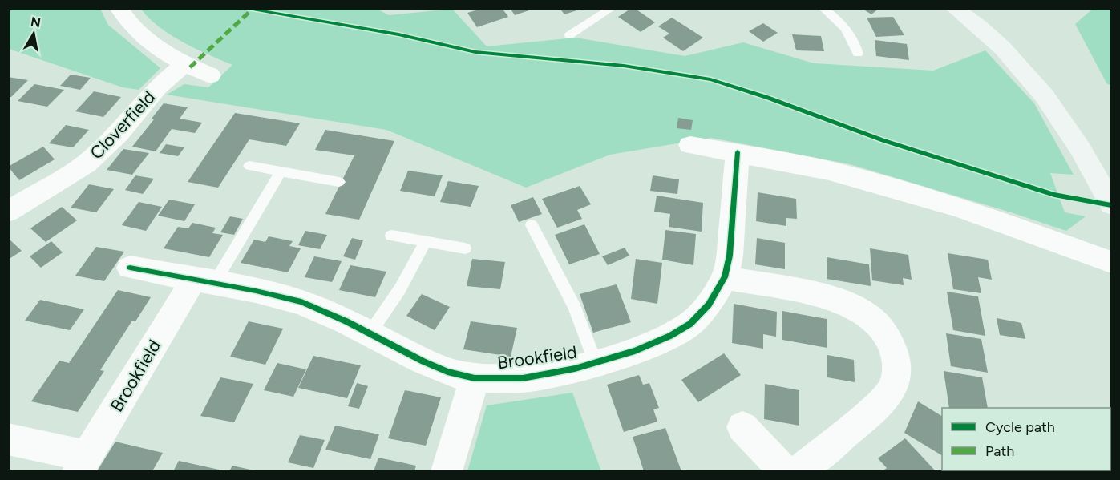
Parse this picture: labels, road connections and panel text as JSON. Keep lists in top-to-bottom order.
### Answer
{
  "streets": {
    "street": ["Cloverfield", "Brookfield"]
  },
  "legend": ["Cycle path", "Path"],
  "north": "top"
}
